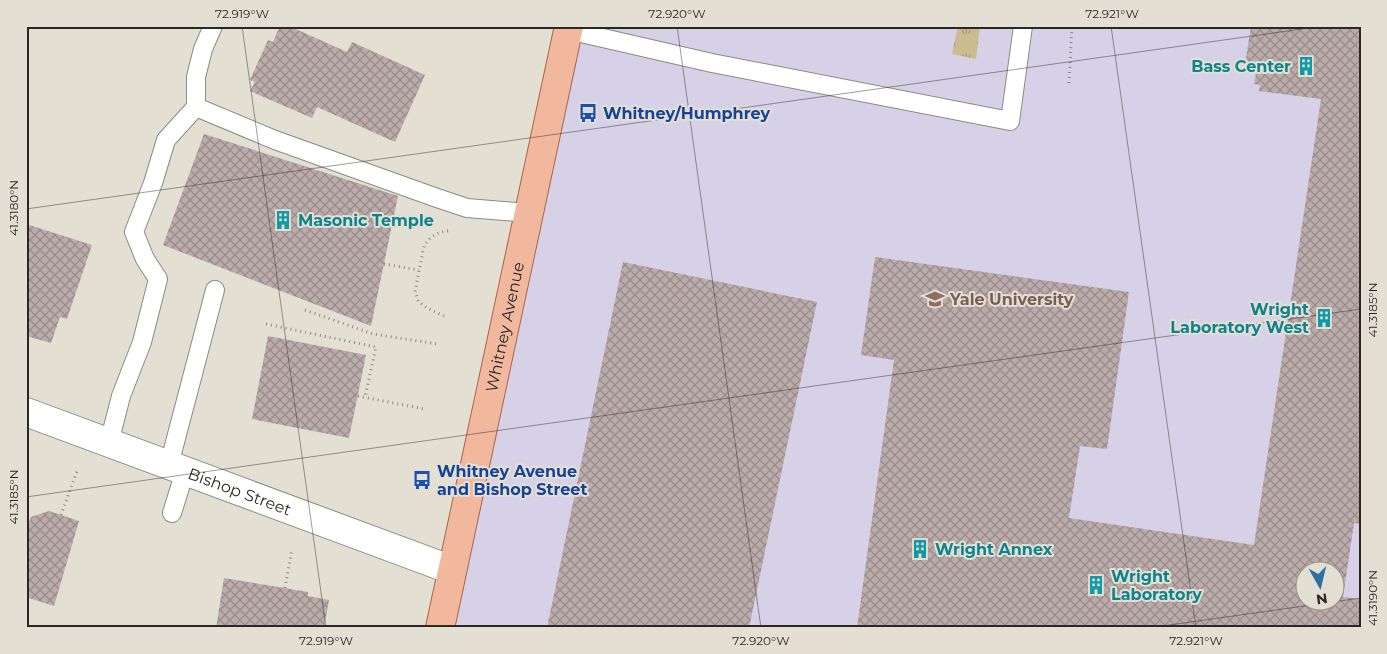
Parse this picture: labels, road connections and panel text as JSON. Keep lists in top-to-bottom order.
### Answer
{
  "streets": {
    "main road": ["Whitney Avenue"],
    "street": ["Bishop Street"]
  },
  "crossings": [
    ["Whitney Avenue", "Bishop Street"]
  ],
  "places": {
    "building": [
      "Bass Center",
      "Masonic Temple",
      "Wright Laboratory West",
      "Wright Annex",
      "Wright Laboratory"
    ],
    "bus stop": ["Whitney/Humphrey", "Whitney Avenue and Bishop Street"],
    "school or university": ["Yale University"]
  },
  "north": "bottom",
  "coordinates": [
    "72.919°W",
    "72.920°W",
    "72.921°W",
    "41.3180°N",
    "41.3185°N",
    "41.3190°N"
  ]
}
